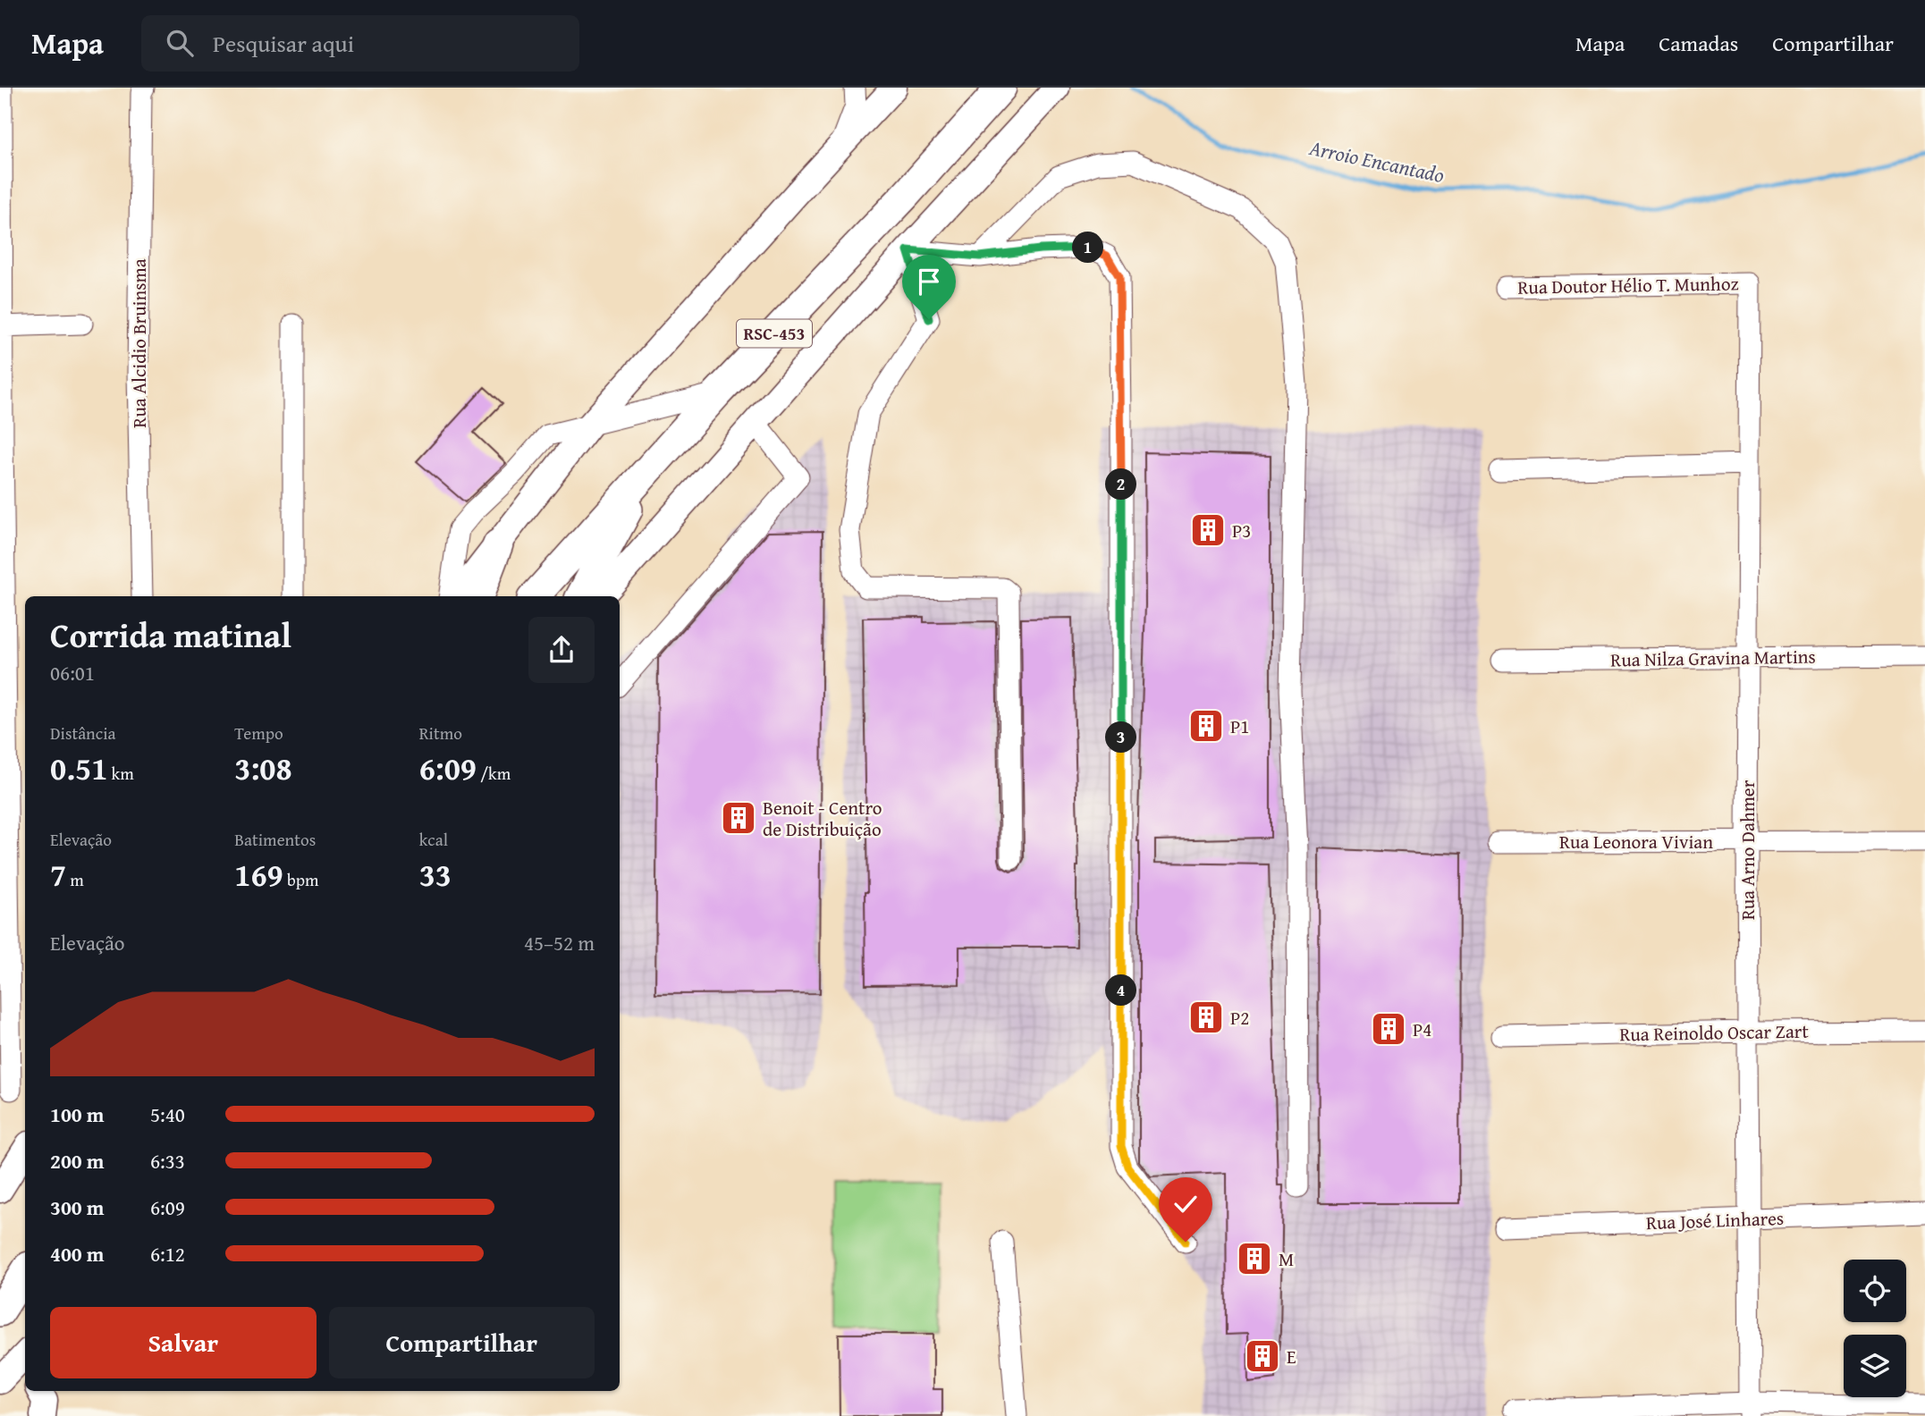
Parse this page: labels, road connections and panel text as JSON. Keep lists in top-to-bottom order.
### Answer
{
  "streets": {
    "highway": ["RSC-453"],
    "street": [
      "Rua Doutor Hélio T. Munhoz",
      "Rua Alcidio Bruinsma",
      "Rua Nilza Gravina Martins",
      "Rua Leonora Vivian",
      "Rua Arno Dahmer",
      "Rua Reinoldo Oscar Zart",
      "Rua José Linhares"
    ]
  },
  "crossings": [
    ["Rua Doutor Hélio T. Munhoz", "Rua Arno Dahmer"],
    ["Rua Nilza Gravina Martins", "Rua Arno Dahmer"],
    ["Rua Leonora Vivian", "Rua Arno Dahmer"],
    ["Rua Arno Dahmer", "Rua Reinoldo Oscar Zart"],
    ["Rua Arno Dahmer", "Rua José Linhares"]
  ],
  "water": ["Arroio Encantado"],
  "places": {
    "building": [
      "P3",
      "P1",
      "Benoit - Centro de Distribuição",
      "P2",
      "P4",
      "M",
      "E"
    ]
  },
  "page": {
    "header": "Mapa",
    "search": "Pesquisar aqui",
    "nav": ["Mapa", "Camadas", "Compartilhar"],
    "pins": [
      "1",
      "2",
      "3",
      "4"
    ],
    "heading": ["Corrida matinal", "06:01"],
    "stats": [
      ["Distância", "0.51 km"],
      ["Tempo", "3:08"],
      ["Ritmo", "6:09 /km"],
      ["Elevação", "7 m"],
      ["Batimentos", "169 bpm"],
      ["kcal", "33"]
    ],
    "chart": ["Elevação", "45–52 m"],
    "list": [
      {
        "name": "100 m",
        "note": "5:40"
      },
      {
        "name": "200 m",
        "note": "6:33"
      },
      {
        "name": "300 m",
        "note": "6:09"
      },
      {
        "name": "400 m",
        "note": "6:12"
      }
    ],
    "buttons": ["Salvar", "Compartilhar"]
  }
}
